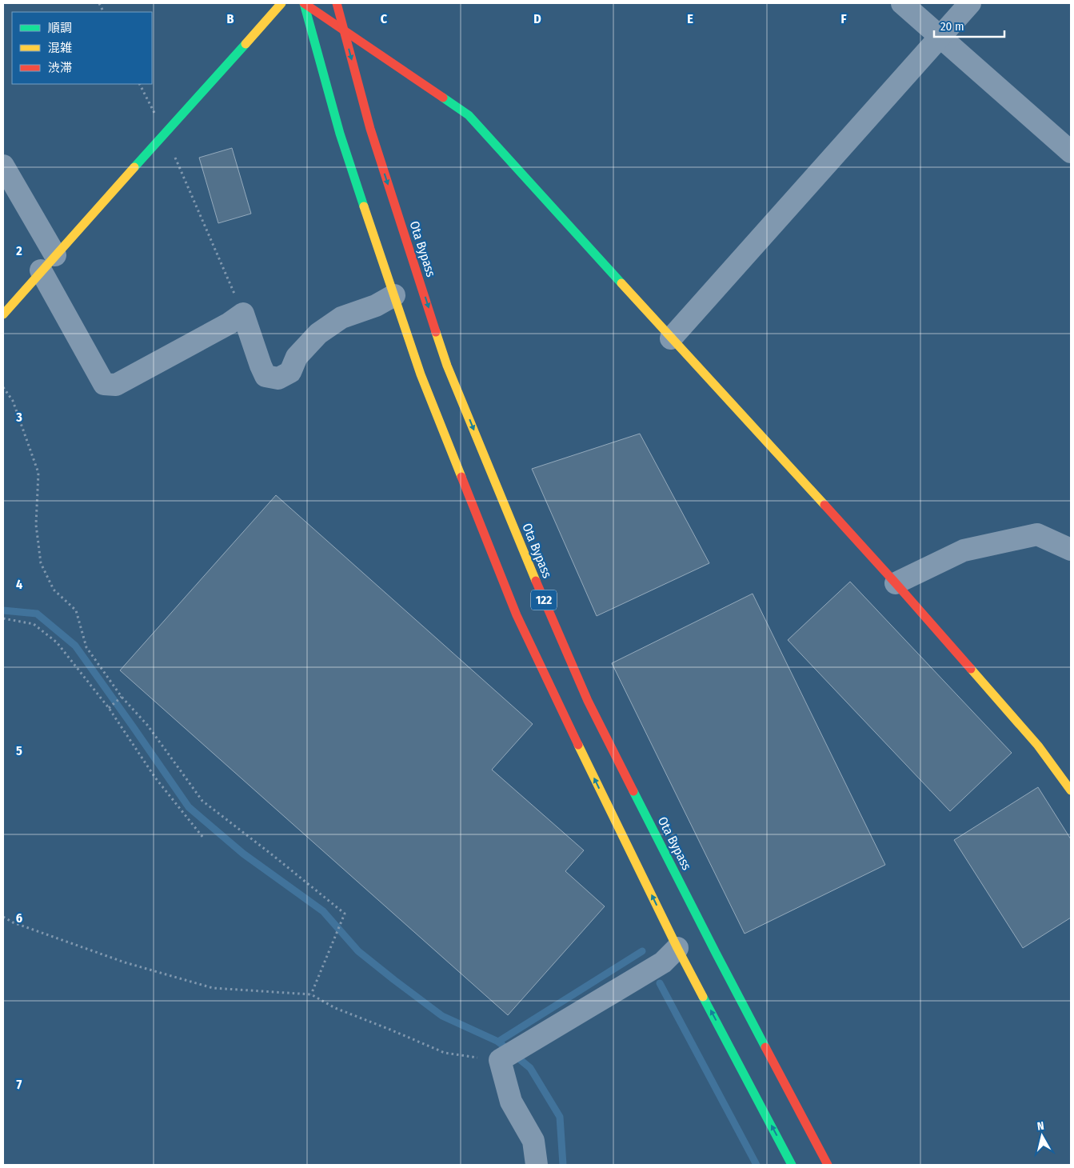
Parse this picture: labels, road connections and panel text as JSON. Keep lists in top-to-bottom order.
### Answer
{
  "streets": {
    "main road": ["Ota Bypass", "122"]
  },
  "legend": ["順調", "混雑", "渋滞"],
  "scale_bar": "20 m",
  "north": "top",
  "grid": {
    "columns": [
      "B",
      "C",
      "D",
      "E",
      "F"
    ],
    "rows": [
      "2",
      "3",
      "4",
      "5",
      "6",
      "7"
    ]
  }
}
